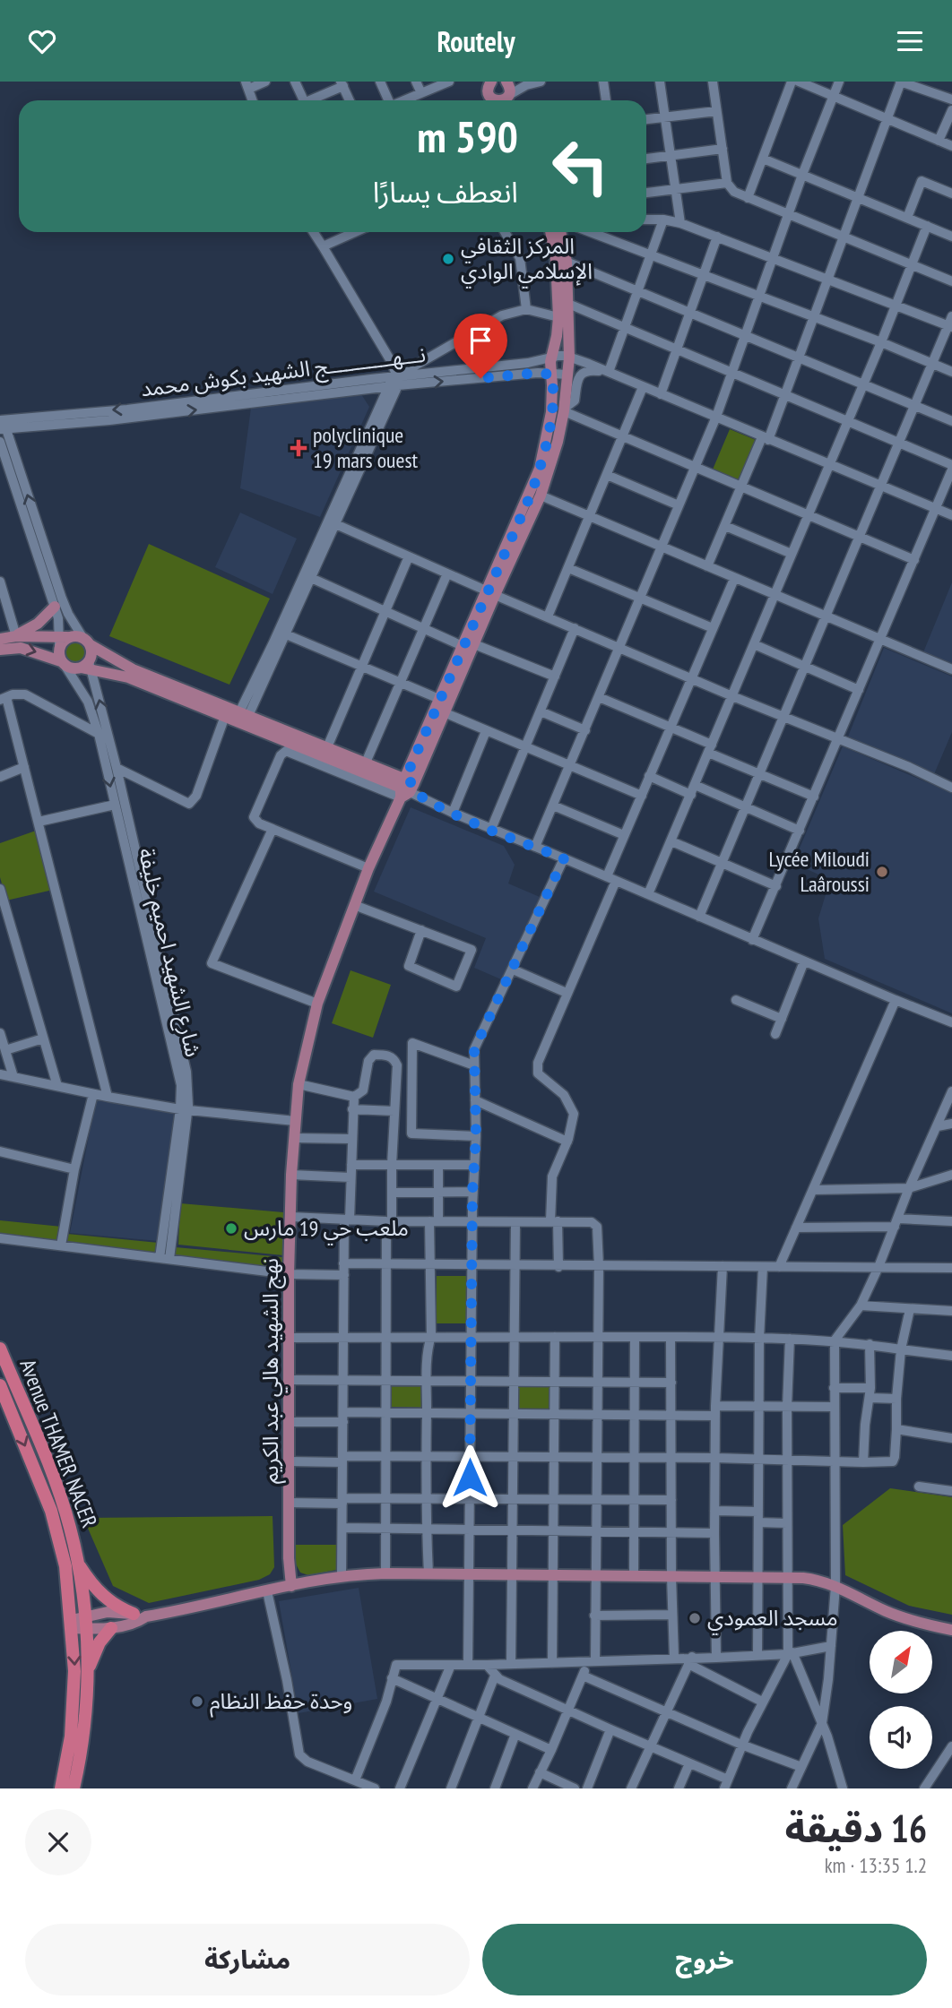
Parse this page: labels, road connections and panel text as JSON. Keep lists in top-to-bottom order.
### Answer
{
  "streets": {
    "highway": ["Avenue THAMER NACER"],
    "main road": ["نهج الشهيد هالي عبد الكريم"],
    "street": ["نـــهـــــــــــج الشهيد بكوش محمد", "شارع الشهيد احميم خليفة"]
  },
  "places": {
    "other": [
      "المركز الثقافي الإسلامي الوادي",
      "Lycée Miloudi Laâroussi",
      "ملعب حي 19 مارس",
      "مسجد العمودي",
      "وحدة حفظ النظام"
    ],
    "health": ["polyclinique 19 mars ouest"]
  },
  "north": "top right",
  "page": {
    "header": "Routely",
    "turn": ["590 m", "انعطف يسارًا"],
    "heading": ["16 دقيقة", "1.2 km · 13:35"],
    "buttons": ["خروج", "مشاركة"]
  }
}
